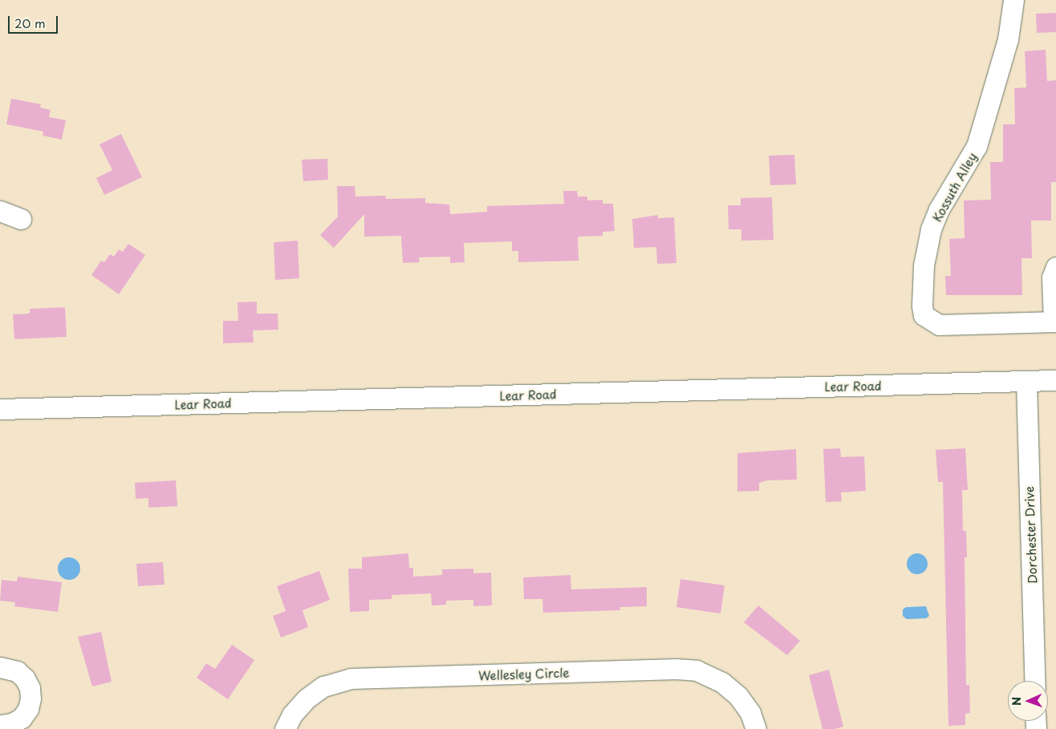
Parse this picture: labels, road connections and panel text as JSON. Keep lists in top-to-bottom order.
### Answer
{
  "streets": {
    "street": [
      "Kossuth Alley",
      "Lear Road",
      "Dorchester Drive",
      "Wellesley Circle"
    ]
  },
  "crossings": [
    ["Lear Road", "Dorchester Drive"]
  ],
  "scale_bar": "20 m",
  "north": "left"
}
